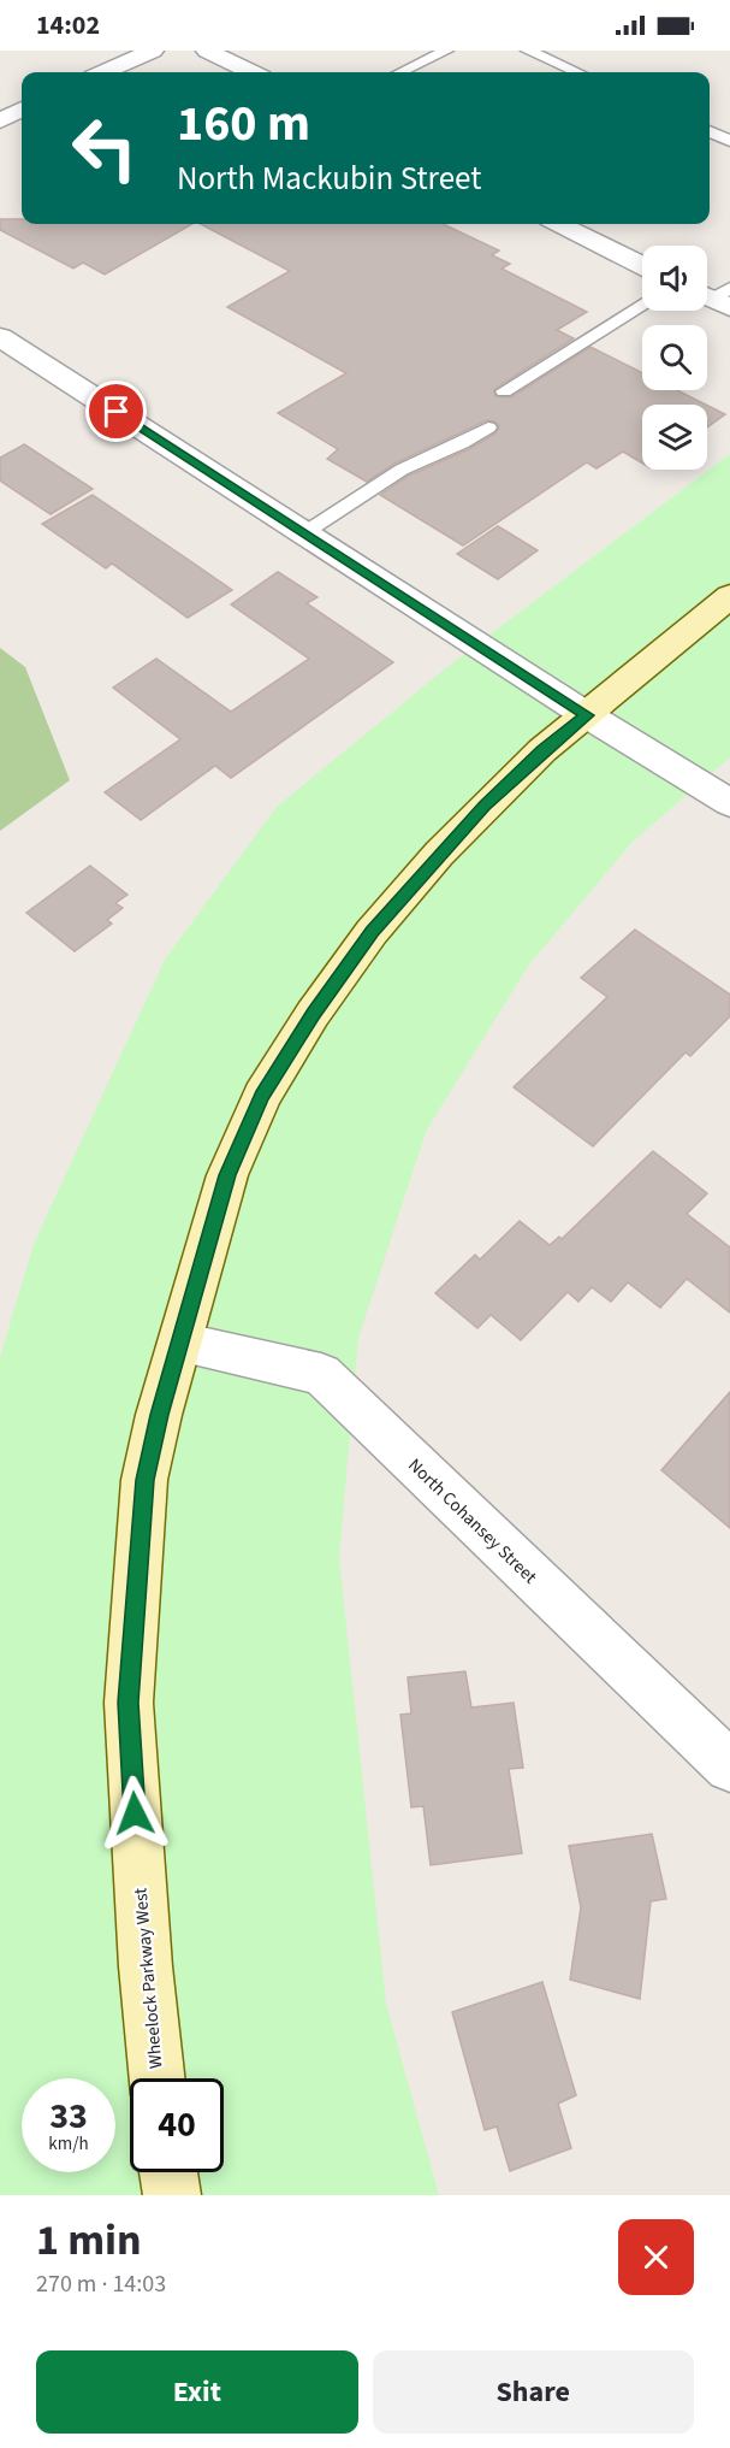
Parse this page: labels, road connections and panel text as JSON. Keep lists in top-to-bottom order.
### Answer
{
  "streets": {
    "street": ["North Cohansey Street", "Wheelock Parkway West"]
  },
  "crossings": [
    ["North Cohansey Street", "Wheelock Parkway West"]
  ],
  "page": {
    "status": "14:02",
    "turn": ["160 m", "North Mackubin Street"],
    "speed": "33 km/h",
    "limit": "40",
    "heading": ["1 min", "270 m · 14:03"],
    "buttons": ["Exit", "Share"]
  }
}
